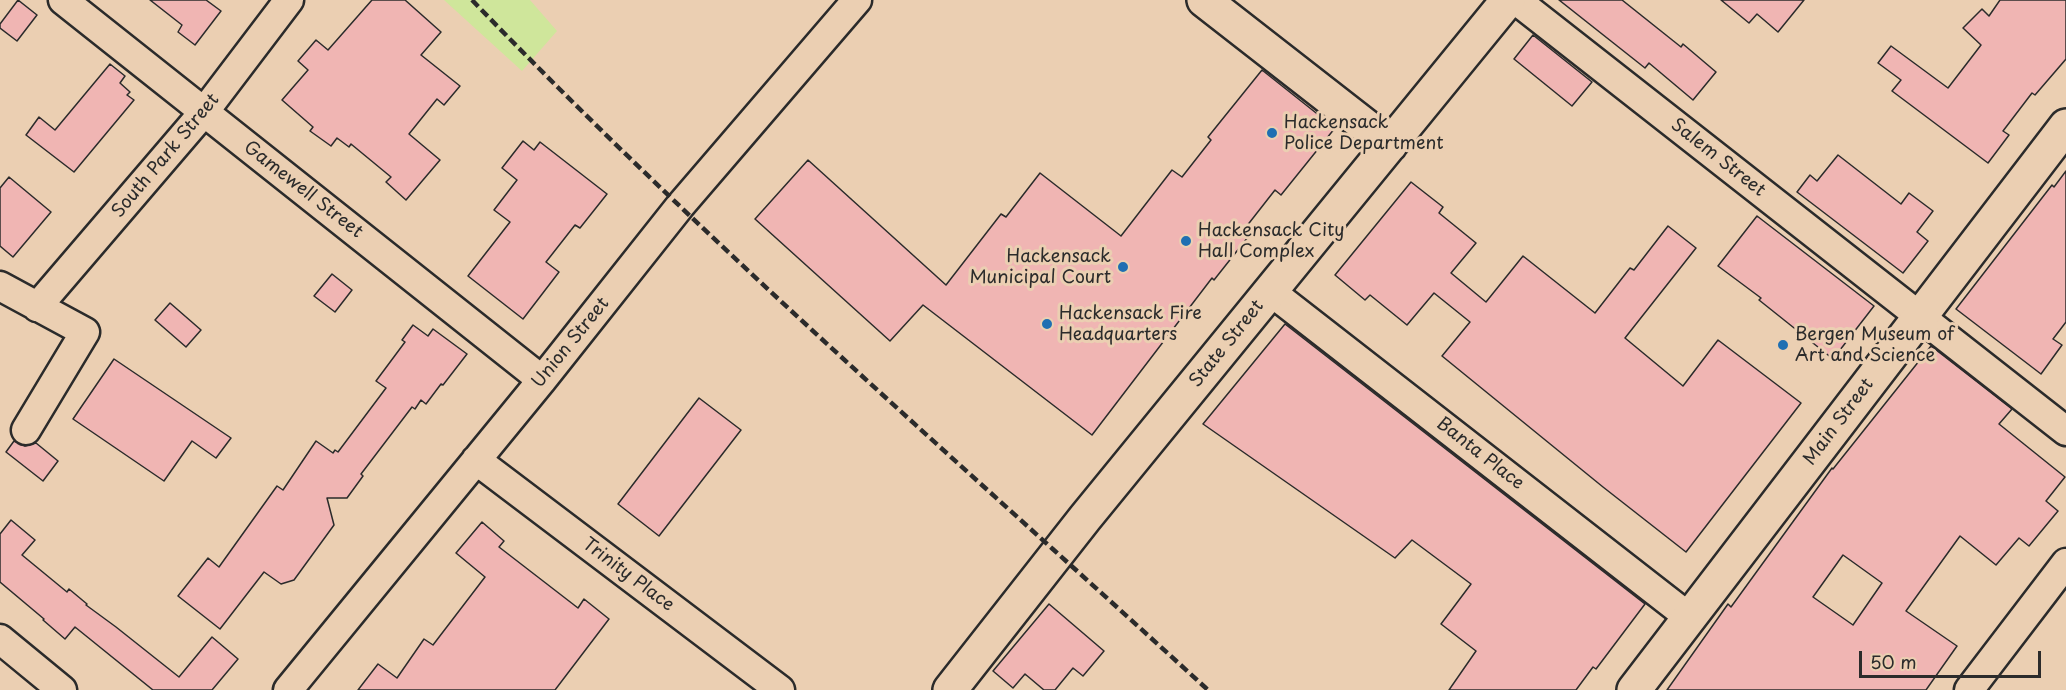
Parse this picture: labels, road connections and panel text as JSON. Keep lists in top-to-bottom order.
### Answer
{
  "streets": {
    "street": [
      "South Park Street",
      "Salem Street",
      "Gamewell Street",
      "Union Street",
      "State Street",
      "Main Street",
      "Banta Place",
      "Trinity Place"
    ]
  },
  "crossings": [
    ["South Park Street", "Gamewell Street"],
    ["Salem Street", "Main Street"],
    ["Gamewell Street", "Union Street"],
    ["Union Street", "Trinity Place"],
    ["State Street", "Banta Place"],
    ["Main Street", "Banta Place"]
  ],
  "places": [
    "Hackensack Police Department",
    "Hackensack City Hall Complex",
    "Hackensack Municipal Court",
    "Hackensack Fire Headquarters",
    "Bergen Museum of Art and Science"
  ],
  "scale_bar": "50 m"
}
